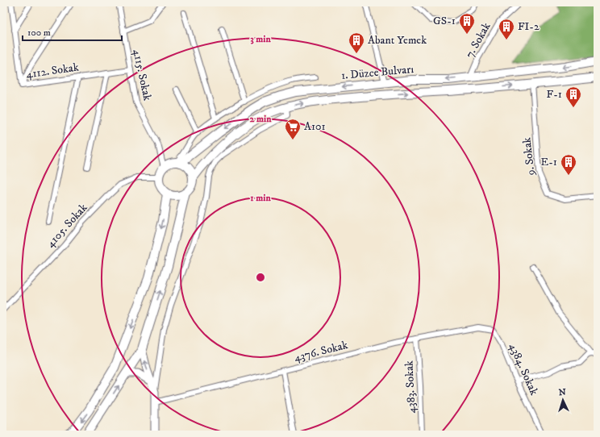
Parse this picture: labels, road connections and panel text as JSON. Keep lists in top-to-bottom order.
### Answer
{
  "streets": {
    "main road": ["1. Düzce Bulvarı"],
    "street": [
      "7. Sokak",
      "4112. Sokak",
      "4115. Sokak",
      "9. Sokak",
      "4105. Sokak",
      "4376. Sokak",
      "4384. Sokak",
      "4383. Sokak"
    ]
  },
  "crossings": [
    ["7. Sokak", "1. Düzce Bulvarı"],
    ["4112. Sokak", "4115. Sokak"],
    ["1. Düzce Bulvarı", "4115. Sokak"],
    ["1. Düzce Bulvarı", "9. Sokak"],
    ["1. Düzce Bulvarı", "4105. Sokak"],
    ["4115. Sokak", "4105. Sokak"],
    ["4376. Sokak", "4384. Sokak"],
    ["4376. Sokak", "4383. Sokak"]
  ],
  "places": {
    "building": [
      "GS-1",
      "FI-2",
      "Abant Yemek",
      "F-1",
      "E-1"
    ],
    "supermarket": ["A101"]
  },
  "scale_bar": "100 m",
  "north": "top",
  "rings": ["3 min", "2 min", "1 min"]
}
